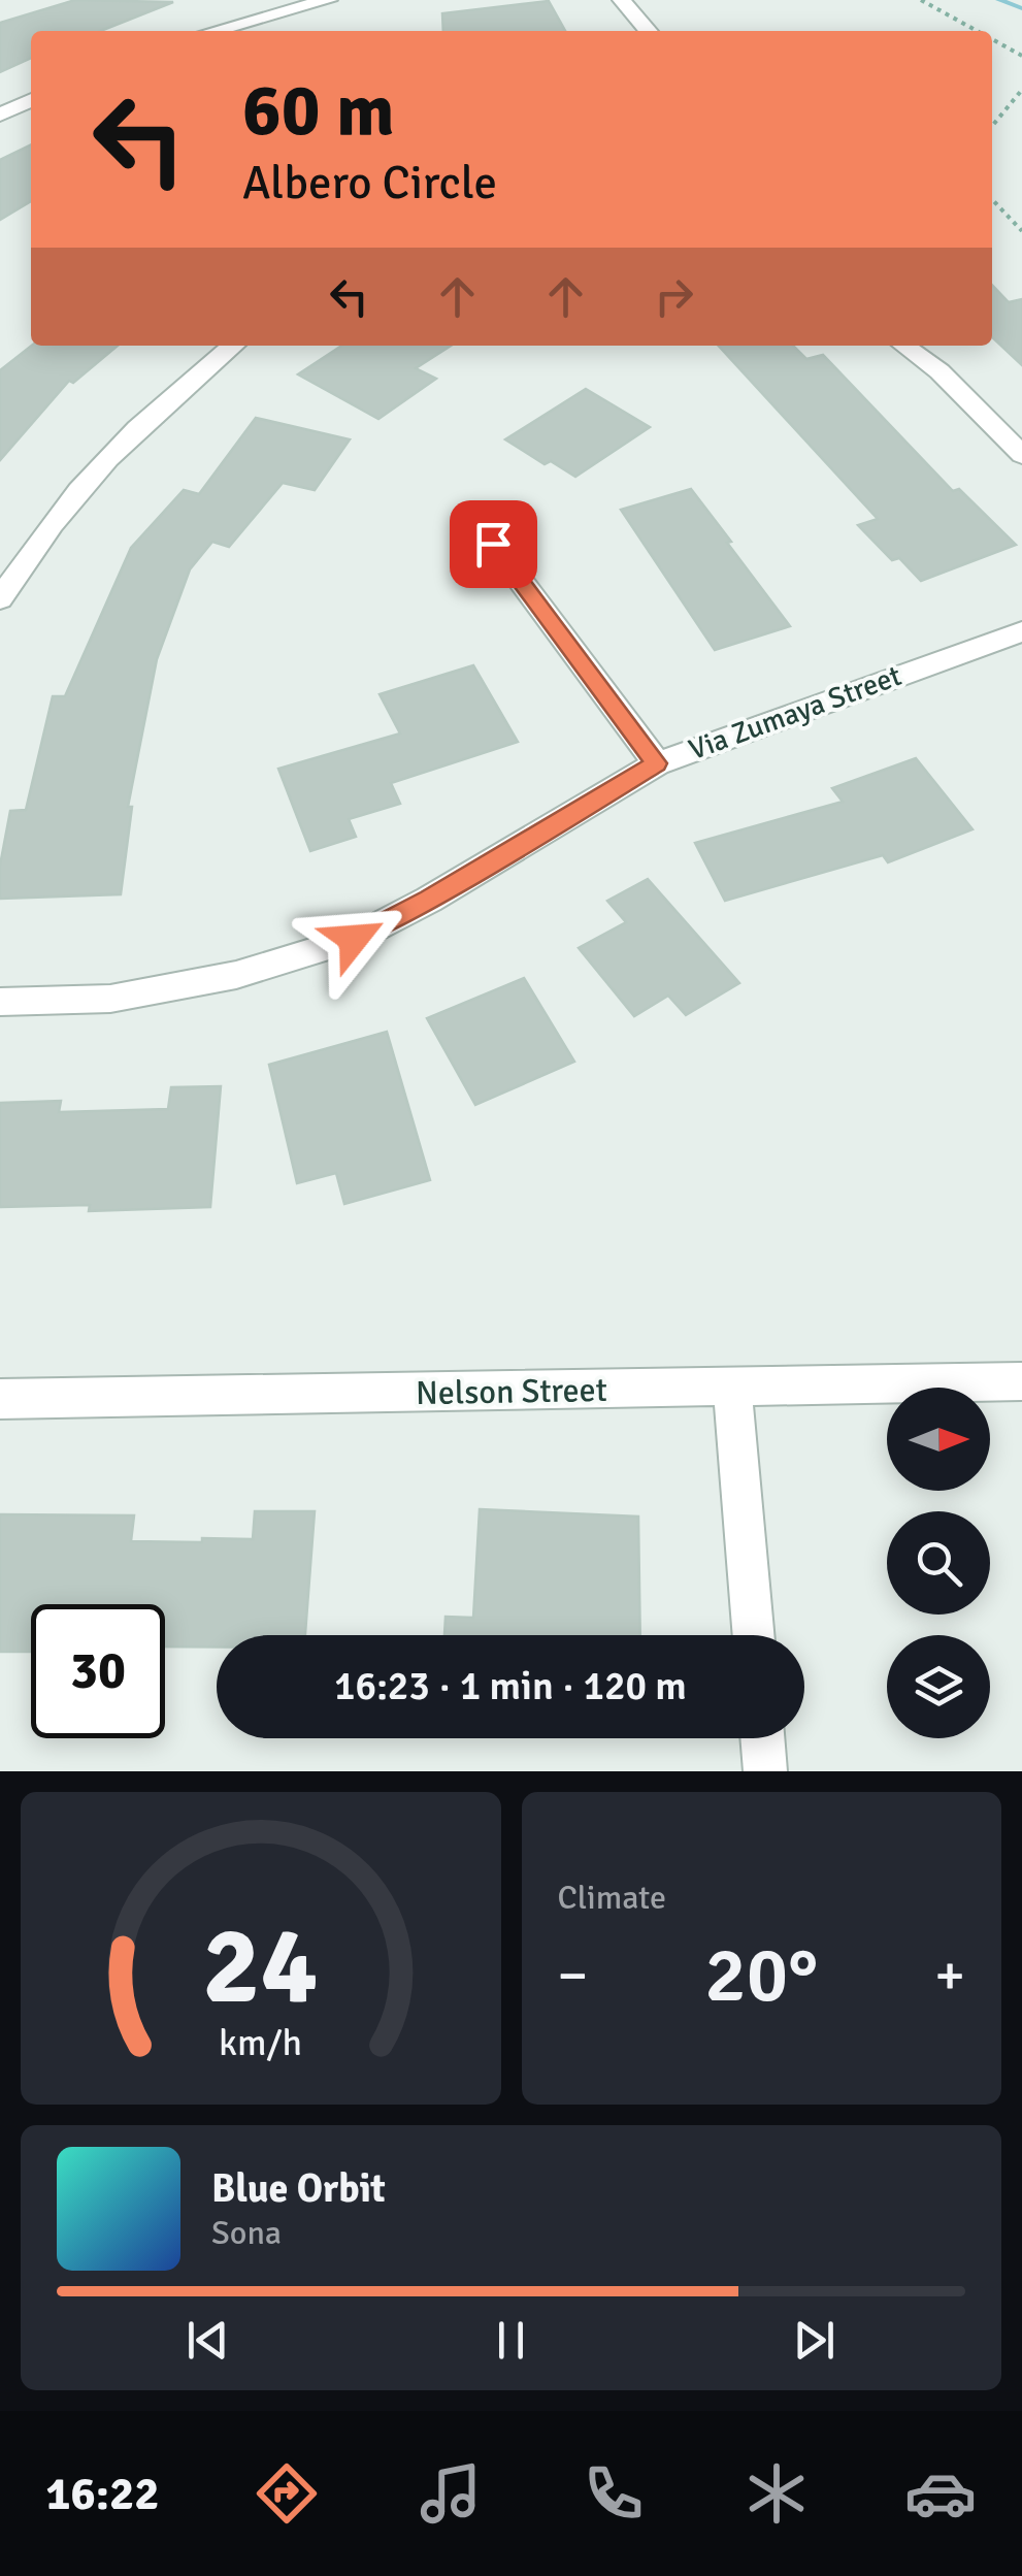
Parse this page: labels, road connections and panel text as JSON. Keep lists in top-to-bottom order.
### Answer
{
  "streets": {
    "street": ["Via Zumaya Street", "Nelson Street"]
  },
  "north": "right",
  "page": {
    "turn": ["60 m", "Albero Circle"],
    "limit": "30",
    "trip": "16:23 · 1 min · 120 m",
    "tile": "Climate",
    "heat": ["−", "20°", "+"],
    "song": ["Blue Orbit", "Sona"],
    "tabs": "16:22",
    "gauge": ["24", "km/h"]
  }
}
